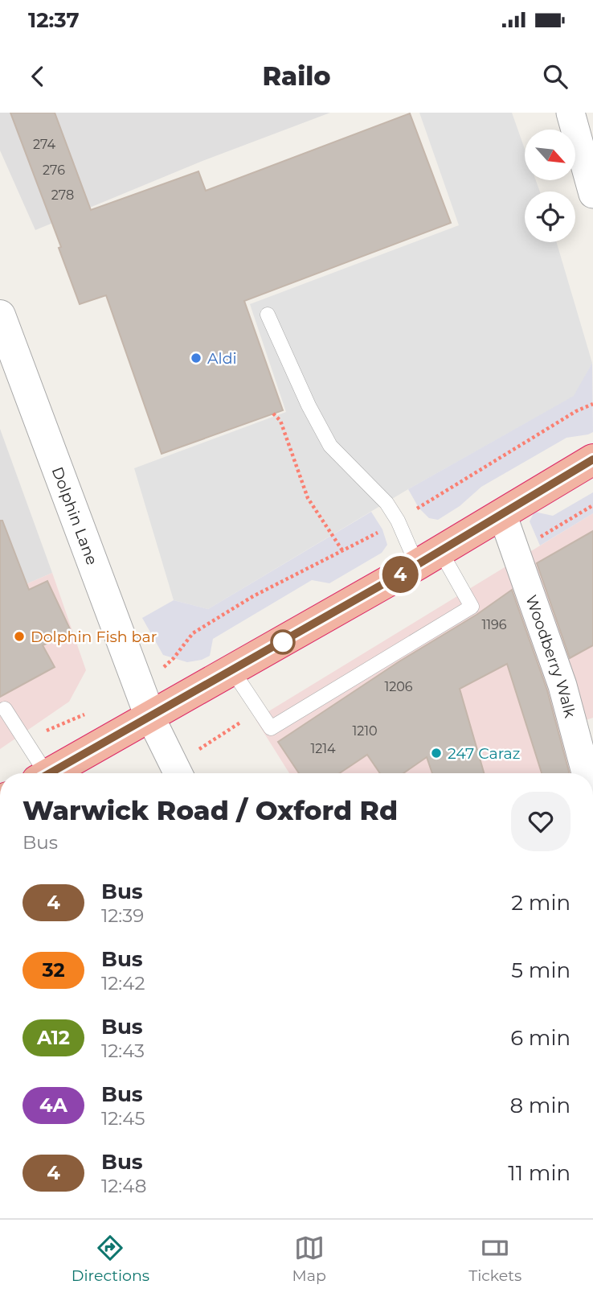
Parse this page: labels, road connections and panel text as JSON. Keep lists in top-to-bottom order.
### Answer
{
  "streets": {
    "street": ["Dolphin Lane", "Woodberry Walk"]
  },
  "places": ["Aldi", "Dolphin Fish bar", "247 Caraz"],
  "lines": ["bus line 4"],
  "house_numbers": [
    "274",
    "276",
    "278",
    "1196",
    "1206",
    "1210",
    "1214"
  ],
  "north": "bottom right",
  "page": {
    "status": "12:37",
    "header": "Railo",
    "on_map": "4",
    "heading": ["Warwick Road / Oxford Rd", "Bus"],
    "list": [
      {
        "mark": "4",
        "name": "Bus",
        "note": "12:39",
        "value": "2 min"
      },
      {
        "mark": "32",
        "name": "Bus",
        "note": "12:42",
        "value": "5 min"
      },
      {
        "mark": "A12",
        "name": "Bus",
        "note": "12:43",
        "value": "6 min"
      },
      {
        "mark": "4A",
        "name": "Bus",
        "note": "12:45",
        "value": "8 min"
      },
      {
        "mark": "4",
        "name": "Bus",
        "note": "12:48",
        "value": "11 min"
      }
    ],
    "tabs": ["Directions", "Map", "Tickets"]
  }
}
